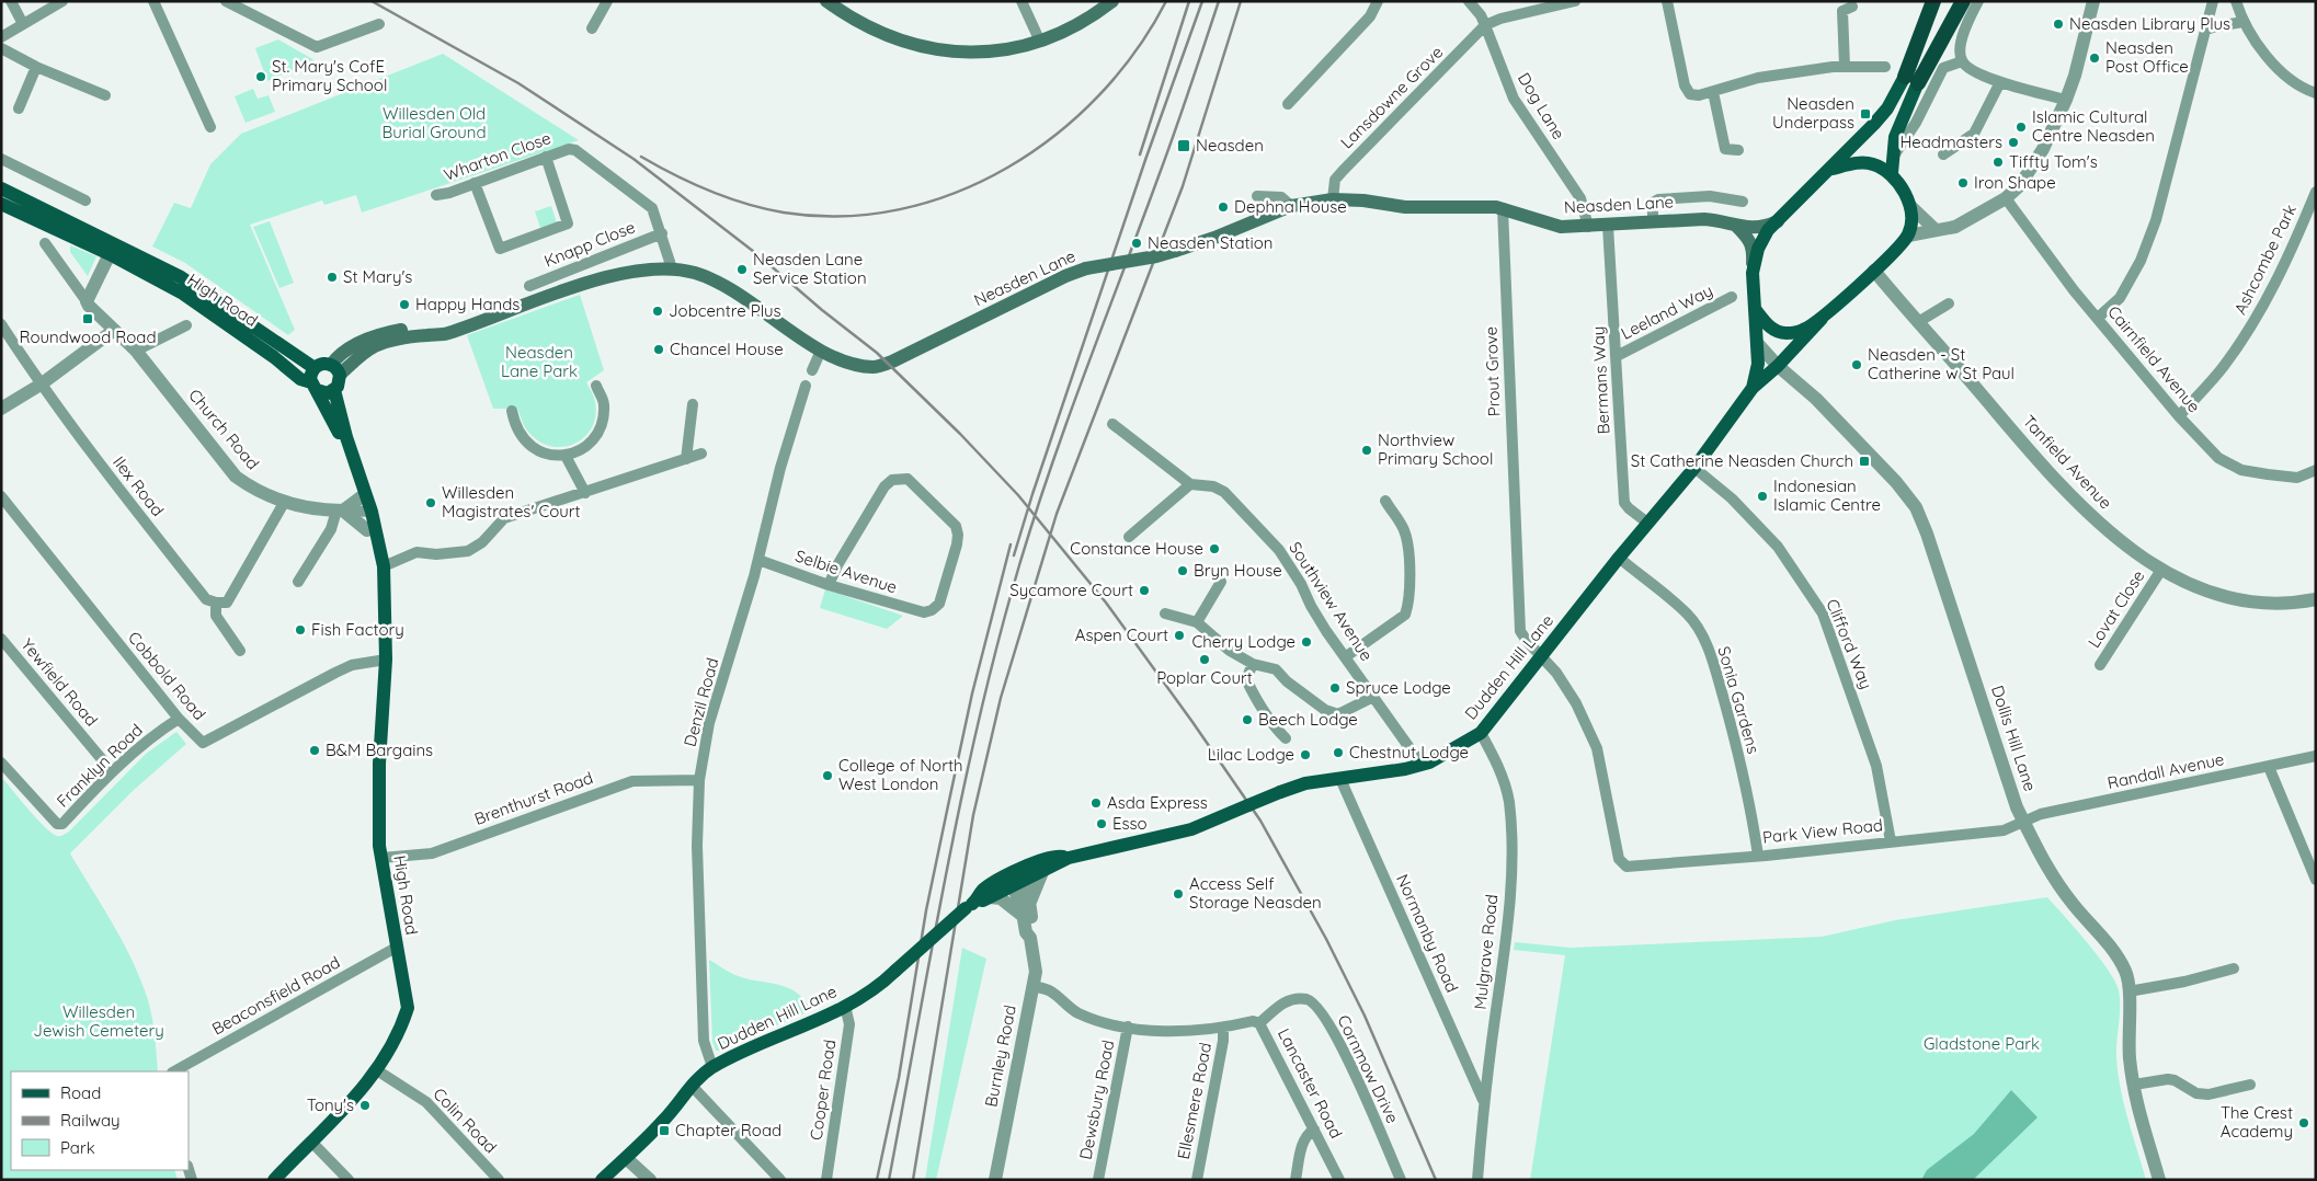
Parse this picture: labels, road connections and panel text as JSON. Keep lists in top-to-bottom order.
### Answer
{
  "streets": {
    "main road": ["Neasden Lane", "High Road", "Dudden Hill Lane"],
    "street": [
      "Lansdowne Grove",
      "Dog Lane",
      "Wharton Close",
      "Knapp Close",
      "Ashcombe Park",
      "Leeland Way",
      "Cairnfield Avenue",
      "Prout Grove",
      "Bermans Way",
      "Church Road",
      "Tanfield Avenue",
      "Ilex Road",
      "Selbie Avenue",
      "Southview Avenue",
      "Lovat Close",
      "Clifford Way",
      "Cobbold Road",
      "Yewfield Road",
      "Sonia Gardens",
      "Denzil Road",
      "Dollis Hill Lane",
      "Franklyn Road",
      "Randall Avenue",
      "Brenthurst Road",
      "Park View Road",
      "Normanby Road",
      "Mulgrave Road",
      "Beaconsfield Road",
      "Burnley Road",
      "Cornmow Drive",
      "Lancaster Road",
      "Cooper Road",
      "Dewsbury Road",
      "Ellesmere Road",
      "Colin Road"
    ]
  },
  "crossings": [
    ["Lansdowne Grove", "Dog Lane"],
    ["Lansdowne Grove", "Neasden Lane"],
    ["Dog Lane", "Neasden Lane"],
    ["Wharton Close", "Neasden Lane"],
    ["Wharton Close", "Knapp Close"],
    ["Neasden Lane", "High Road"],
    ["Neasden Lane", "Prout Grove"],
    ["Neasden Lane", "Bermans Way"],
    ["Neasden Lane", "Dudden Hill Lane"],
    ["Ashcombe Park", "Cairnfield Avenue"],
    ["High Road", "Church Road"],
    ["High Road", "Cobbold Road"],
    ["High Road", "Brenthurst Road"],
    ["High Road", "Beaconsfield Road"],
    ["High Road", "Colin Road"],
    ["Leeland Way", "Bermans Way"],
    ["Prout Grove", "Dudden Hill Lane"],
    ["Prout Grove", "Park View Road"],
    ["Bermans Way", "Dudden Hill Lane"],
    ["Tanfield Avenue", "Lovat Close"],
    ["Selbie Avenue", "Denzil Road"],
    ["Southview Avenue", "Dudden Hill Lane"],
    ["Clifford Way", "Dudden Hill Lane"],
    ["Clifford Way", "Park View Road"],
    ["Dudden Hill Lane", "Sonia Gardens"],
    ["Dudden Hill Lane", "Denzil Road"],
    ["Dudden Hill Lane", "Dollis Hill Lane"],
    ["Dudden Hill Lane", "Normanby Road"],
    ["Dudden Hill Lane", "Mulgrave Road"],
    ["Dudden Hill Lane", "Burnley Road"],
    ["Dudden Hill Lane", "Cooper Road"],
    ["Cobbold Road", "Franklyn Road"],
    ["Yewfield Road", "Franklyn Road"],
    ["Sonia Gardens", "Park View Road"],
    ["Denzil Road", "Brenthurst Road"],
    ["Dollis Hill Lane", "Randall Avenue"],
    ["Dollis Hill Lane", "Park View Road"],
    ["Randall Avenue", "Park View Road"],
    ["Normanby Road", "Mulgrave Road"],
    ["Burnley Road", "Lancaster Road"],
    ["Cornmow Drive", "Lancaster Road"],
    ["Lancaster Road", "Dewsbury Road"],
    ["Lancaster Road", "Ellesmere Road"]
  ],
  "parks": [
    "Willesden Old Burial Ground",
    "Neasden Lane Park",
    "Willesden Jewish Cemetery",
    "Gladstone Park"
  ],
  "places": {
    "other": [
      "Neasden Library Plus",
      "Neasden Post Office",
      "St. Mary's CofE Primary School",
      "Islamic Cultural Centre Neasden",
      "Headmasters",
      "Tiffty Tom's",
      "Iron Shape",
      "Dephna House",
      "Neasden Station",
      "Neasden Lane Service Station",
      "St Mary's",
      "Happy Hands",
      "Jobcentre Plus",
      "Chancel House",
      "Neasden - St Catherine w St Paul",
      "Northview Primary School",
      "Indonesian Islamic Centre",
      "Willesden Magistrates' Court",
      "Constance House",
      "Bryn House",
      "Sycamore Court",
      "Fish Factory",
      "Aspen Court",
      "Cherry Lodge",
      "Poplar Court",
      "Spruce Lodge",
      "Beech Lodge",
      "B&M Bargains",
      "Chestnut Lodge",
      "Lilac Lodge",
      "College of North West London",
      "Asda Express",
      "Esso",
      "Access Self Storage Neasden",
      "Tony's",
      "The Crest Academy"
    ],
    "transit": [
      "Neasden Underpass",
      "Neasden",
      "Roundwood Road",
      "St Catherine Neasden Church",
      "Chapter Road"
    ]
  },
  "legend": ["Road", "Railway", "Park"]
}
